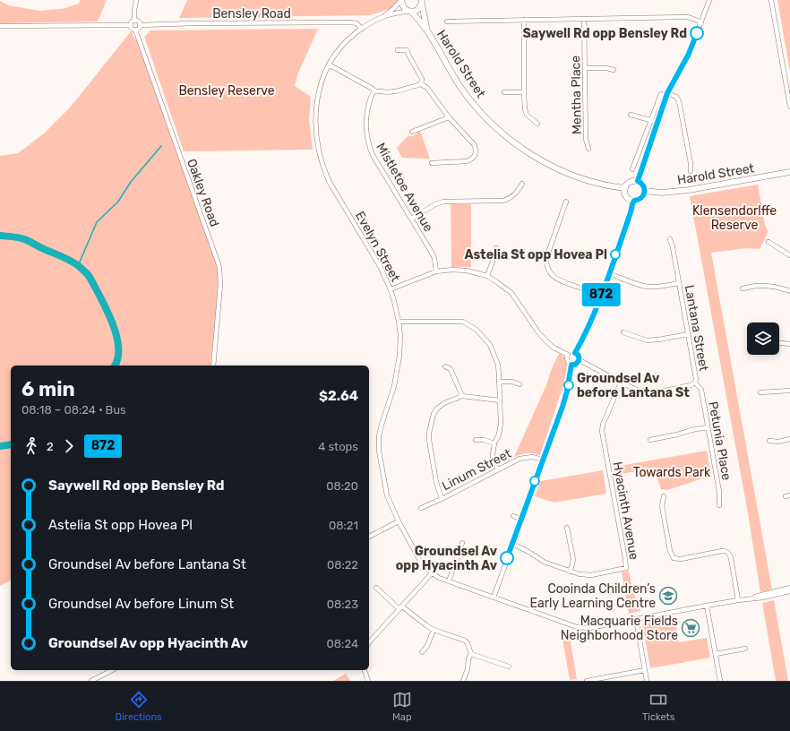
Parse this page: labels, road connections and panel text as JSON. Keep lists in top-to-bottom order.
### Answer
{
  "streets": {
    "main road": ["Harold Street"],
    "street": [
      "Bensley Road",
      "Mentha Place",
      "Mistletoe Avenue",
      "Oakley Road",
      "Evelyn Street",
      "Lantana Street",
      "Petunia Place",
      "Linum Street",
      "Hyacinth Avenue"
    ]
  },
  "crossings": [
    ["Bensley Road", "Oakley Road"],
    ["Bensley Road", "Evelyn Street"],
    ["Harold Street", "Evelyn Street"],
    ["Lantana Street", "Petunia Place"],
    ["Lantana Street", "Hyacinth Avenue"]
  ],
  "parks": ["Bensley Reserve", "Klensendorlffe Reserve", "Towards Park"],
  "places": {
    "other": [
      "Saywell Rd opp Bensley Rd",
      "Astelia St opp Hovea Pl",
      "Groundsel Av before Lantana St",
      "Groundsel Av opp Hyacinth Av"
    ],
    "school or university": ["Cooinda Children’s Early Learning Centre"],
    "supermarket": ["Macquarie Fields Neighborhood Store"]
  },
  "lines": ["bus line 872"],
  "page": {
    "on_map": "872",
    "heading": ["6 min", "08:18 – 08:24 · Bus", "$2.64"],
    "legs": ["2", "872", "4 stops"],
    "list": [
      {
        "name": "Saywell Rd opp Bensley Rd",
        "value": "08:20"
      },
      {
        "name": "Astelia St opp Hovea Pl",
        "value": "08:21"
      },
      {
        "name": "Groundsel Av before Lantana St",
        "value": "08:22"
      },
      {
        "name": "Groundsel Av before Linum St",
        "value": "08:23"
      },
      {
        "name": "Groundsel Av opp Hyacinth Av",
        "value": "08:24"
      }
    ],
    "tabs": ["Directions", "Map", "Tickets"]
  }
}
